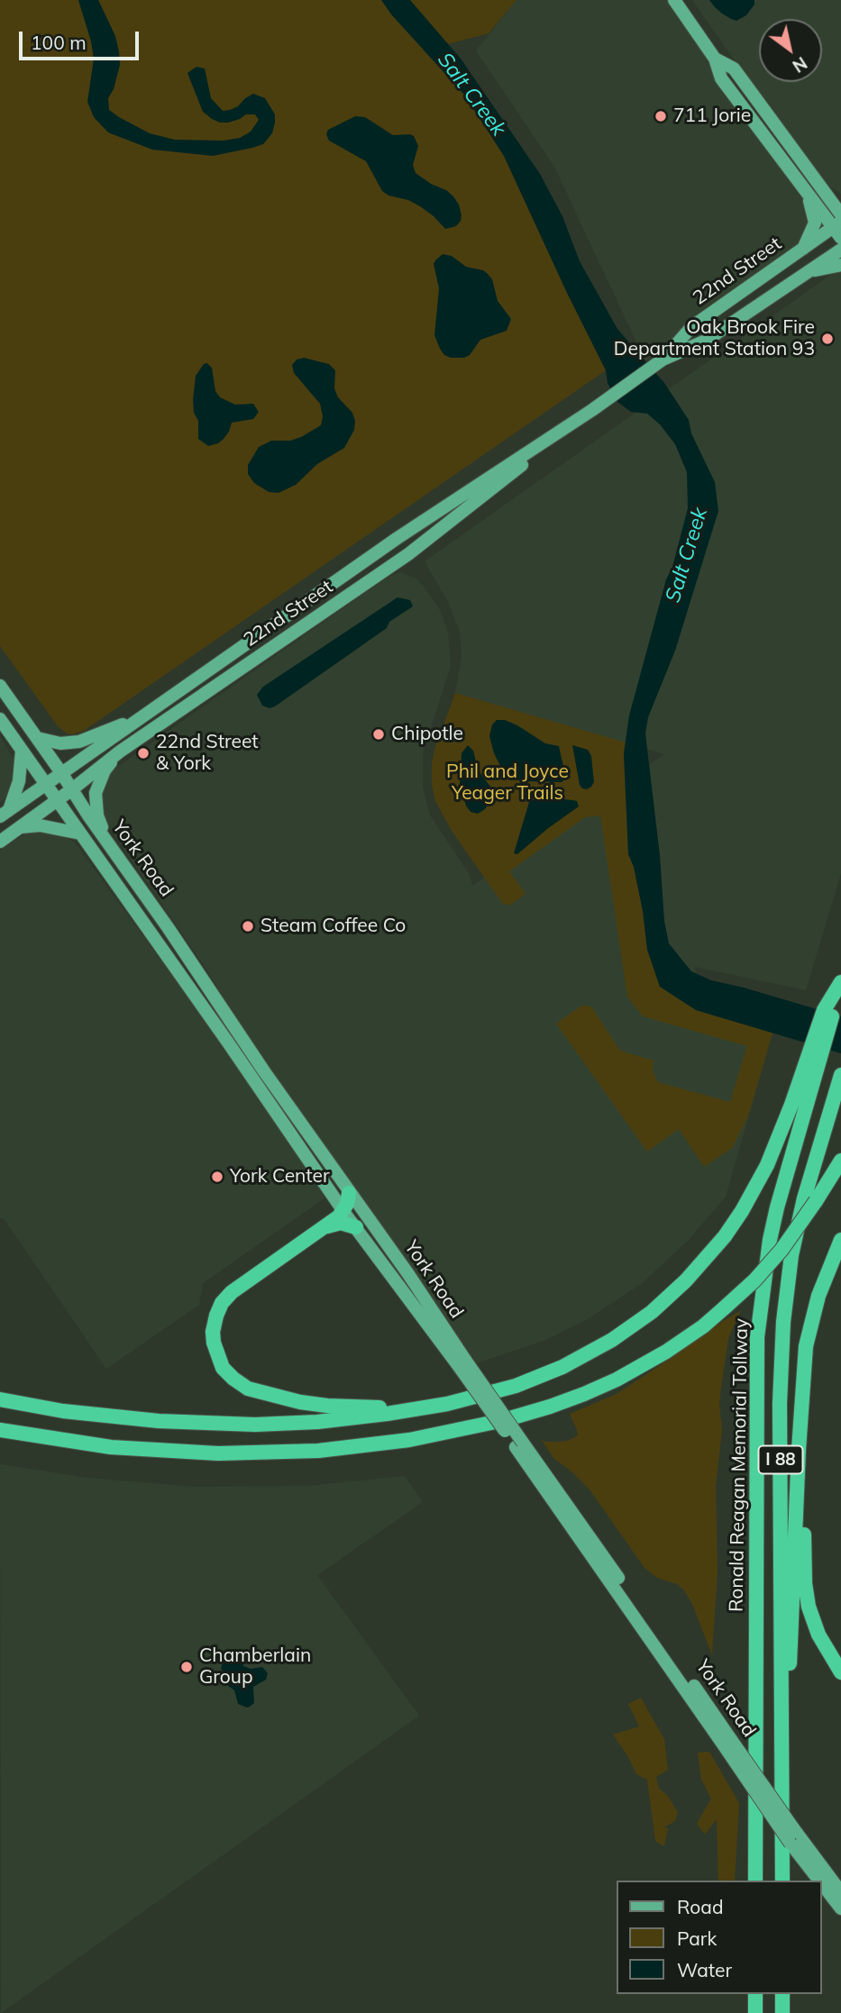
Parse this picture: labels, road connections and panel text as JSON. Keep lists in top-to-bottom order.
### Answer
{
  "streets": {
    "highway": ["I 88", "Ronald Reagan Memorial Tollway"],
    "main road": ["22nd Street", "York Road"]
  },
  "crossings": [
    ["22nd Street", "York Road"],
    ["York Road", "I 88"]
  ],
  "water": ["Salt Creek"],
  "parks": ["Phil and Joyce Yeager Trails"],
  "places": [
    "711 Jorie",
    "Oak Brook Fire Department Station 93",
    "Chipotle",
    "22nd Street & York",
    "Steam Coffee Co",
    "York Center",
    "Chamberlain Group"
  ],
  "legend": ["Road", "Park", "Water"],
  "scale_bar": "100 m",
  "north": "bottom right"
}
